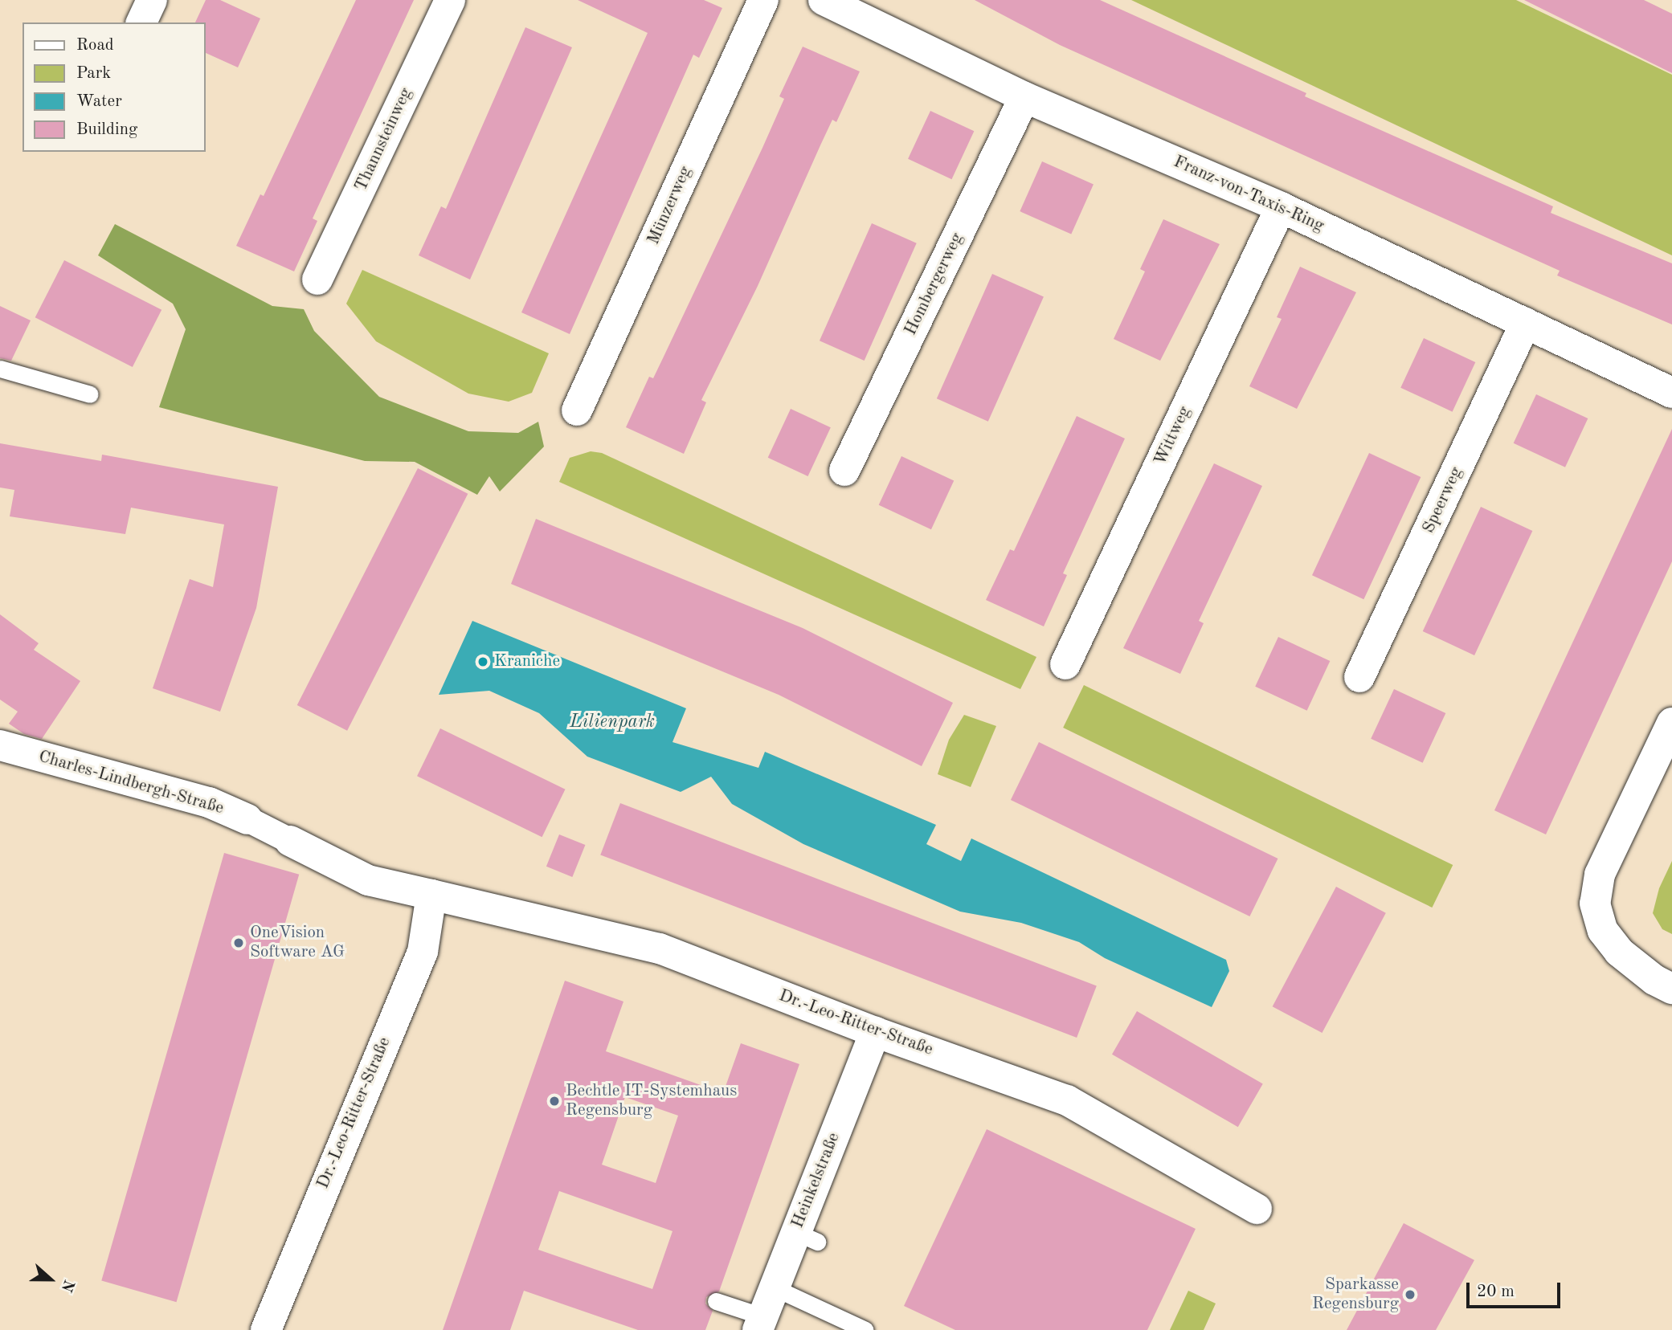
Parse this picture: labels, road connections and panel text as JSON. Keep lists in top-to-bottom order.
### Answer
{
  "streets": {
    "street": [
      "Thannsteinweg",
      "Franz-von-Taxis-Ring",
      "Münzerweg",
      "Hombergerweg",
      "Wittweg",
      "Speerweg",
      "Charles-Lindbergh-Straße",
      "Dr.-Leo-Ritter-Straße",
      "Heinkelstraße"
    ]
  },
  "crossings": [
    ["Franz-von-Taxis-Ring", "Hombergerweg"],
    ["Franz-von-Taxis-Ring", "Wittweg"],
    ["Franz-von-Taxis-Ring", "Speerweg"],
    ["Charles-Lindbergh-Straße", "Dr.-Leo-Ritter-Straße"],
    ["Dr.-Leo-Ritter-Straße", "Heinkelstraße"]
  ],
  "water": ["Lilienpark"],
  "places": [
    "Kraniche",
    "OneVision Software AG",
    "Bechtle IT-Systemhaus Regensburg",
    "Sparkasse Regensburg"
  ],
  "legend": [
    "Road",
    "Park",
    "Water",
    "Building"
  ],
  "scale_bar": "20 m",
  "north": "right"
}
